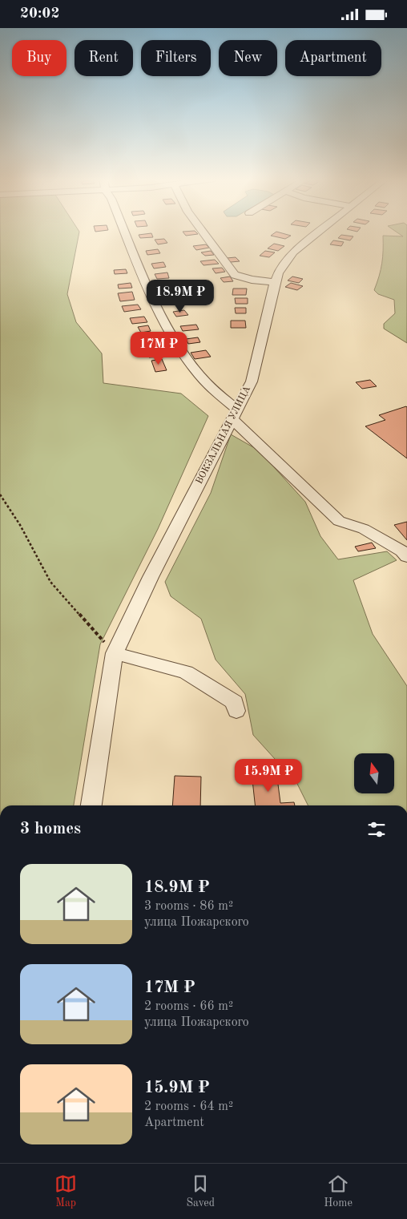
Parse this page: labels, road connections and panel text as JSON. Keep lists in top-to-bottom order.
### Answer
{
  "streets": {
    "street": ["ВОКЗАЛЬНАЯ УЛИЦА"]
  },
  "north": "top",
  "page": {
    "status": "20:02",
    "chip": [
      "Buy",
      "Rent",
      "Filters",
      "New",
      "Apartment"
    ],
    "price": ["18.9M ₽", "17M ₽", "15.9M ₽"],
    "heading": "3 homes",
    "list": [
      {
        "name": "18.9M ₽",
        "note": "3 rooms · 86 m² · улица Пожарского"
      },
      {
        "name": "17M ₽",
        "note": "2 rooms · 66 m² · улица Пожарского"
      },
      {
        "name": "15.9M ₽",
        "note": "2 rooms · 64 m² · Apartment"
      }
    ],
    "tabs": ["Map", "Saved", "Home"]
  }
}
